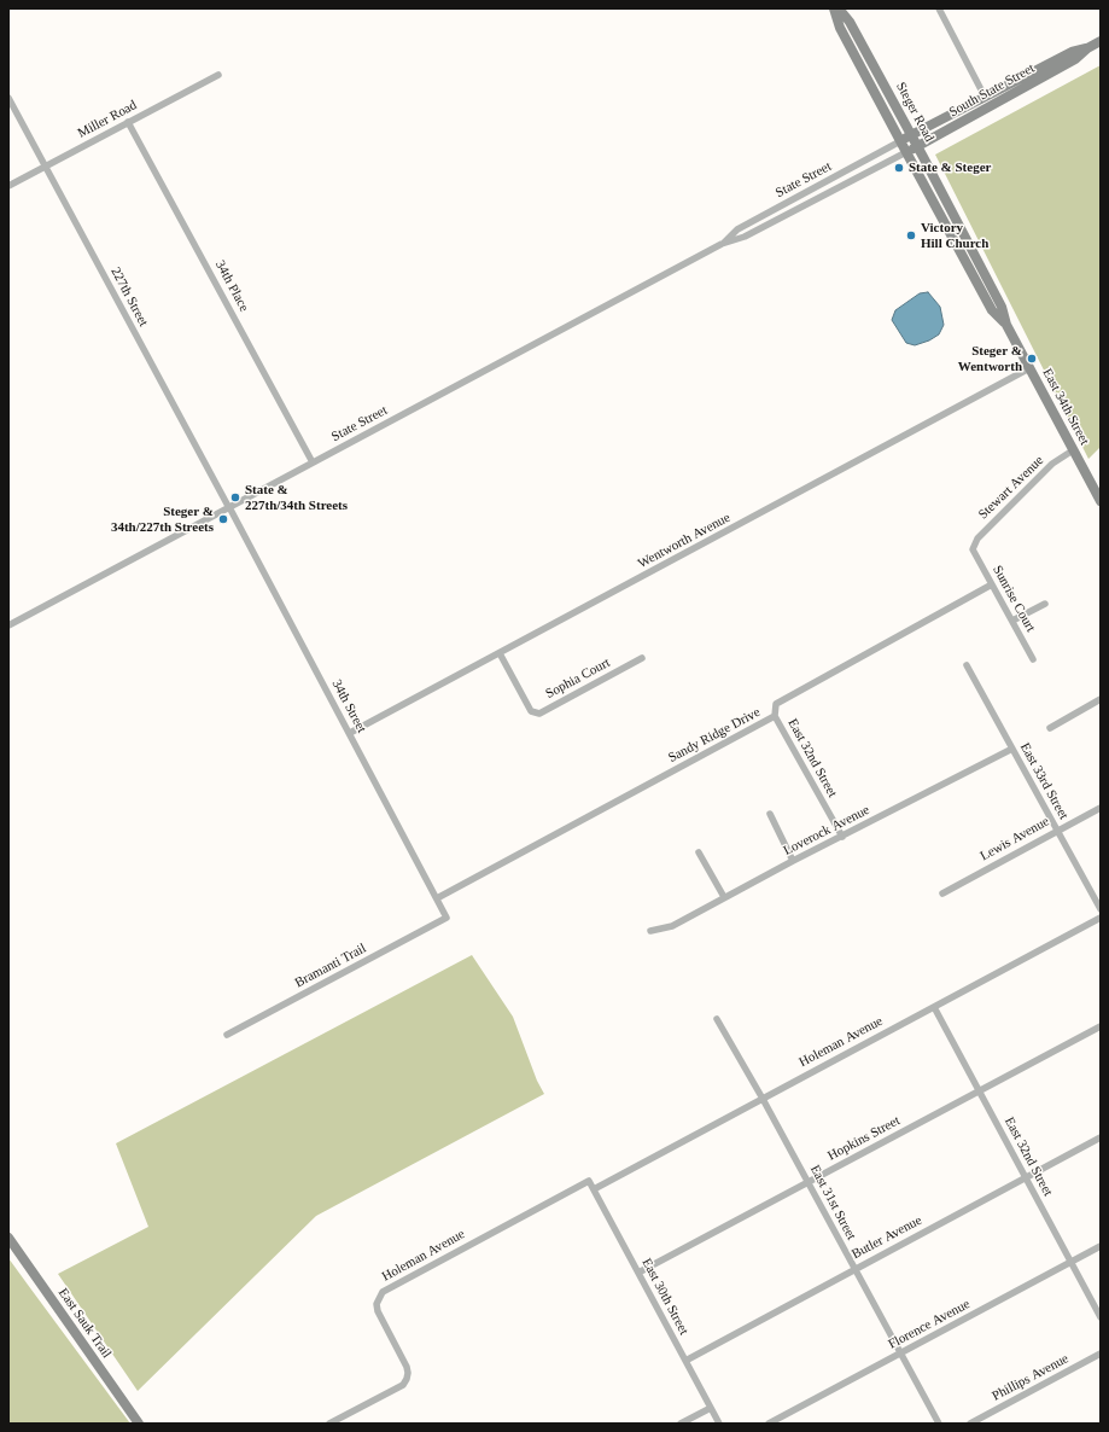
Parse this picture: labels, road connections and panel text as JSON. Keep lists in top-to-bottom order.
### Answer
{
  "streets": {
    "street": [
      "South State Street",
      "Steger Road",
      "Miller Road",
      "State Street",
      "34th Place",
      "227th Street",
      "East 34th Street",
      "Stewart Avenue",
      "Wentworth Avenue",
      "Sunrise Court",
      "Sophia Court",
      "34th Street",
      "Sandy Ridge Drive",
      "East 32nd Street",
      "East 33rd Street",
      "Loverock Avenue",
      "Lewis Avenue",
      "Bramanti Trail",
      "Holeman Avenue",
      "Hopkins Street",
      "East 31st Street",
      "Butler Avenue",
      "East 30th Street",
      "East Sauk Trail",
      "Florence Avenue",
      "Phillips Avenue"
    ]
  },
  "crossings": [
    ["South State Street", "Steger Road"],
    ["South State Street", "State Street"],
    ["Steger Road", "State Street"],
    ["Steger Road", "East 34th Street"],
    ["Miller Road", "34th Place"],
    ["Miller Road", "227th Street"],
    ["State Street", "34th Place"],
    ["State Street", "227th Street"],
    ["State Street", "34th Street"],
    ["227th Street", "34th Street"],
    ["East 34th Street", "Stewart Avenue"],
    ["East 34th Street", "Wentworth Avenue"],
    ["Stewart Avenue", "Sunrise Court"],
    ["Wentworth Avenue", "Sophia Court"],
    ["Wentworth Avenue", "34th Street"],
    ["Sunrise Court", "Sandy Ridge Drive"],
    ["34th Street", "Sandy Ridge Drive"],
    ["34th Street", "Bramanti Trail"],
    ["Sandy Ridge Drive", "East 32nd Street"],
    ["East 32nd Street", "Loverock Avenue"],
    ["East 32nd Street", "Holeman Avenue"],
    ["East 32nd Street", "Hopkins Street"],
    ["East 32nd Street", "Butler Avenue"],
    ["East 32nd Street", "Florence Avenue"],
    ["East 33rd Street", "Loverock Avenue"],
    ["East 33rd Street", "Lewis Avenue"],
    ["Holeman Avenue", "East 31st Street"],
    ["Holeman Avenue", "East 30th Street"],
    ["Hopkins Street", "East 31st Street"],
    ["Hopkins Street", "East 30th Street"],
    ["East 31st Street", "Butler Avenue"],
    ["East 31st Street", "Florence Avenue"],
    ["Butler Avenue", "East 30th Street"]
  ],
  "places": [
    "State & Steger",
    "Victory Hill Church",
    "Steger & Wentworth",
    "State & 227th/34th Streets",
    "Steger & 34th/227th Streets"
  ]
}
